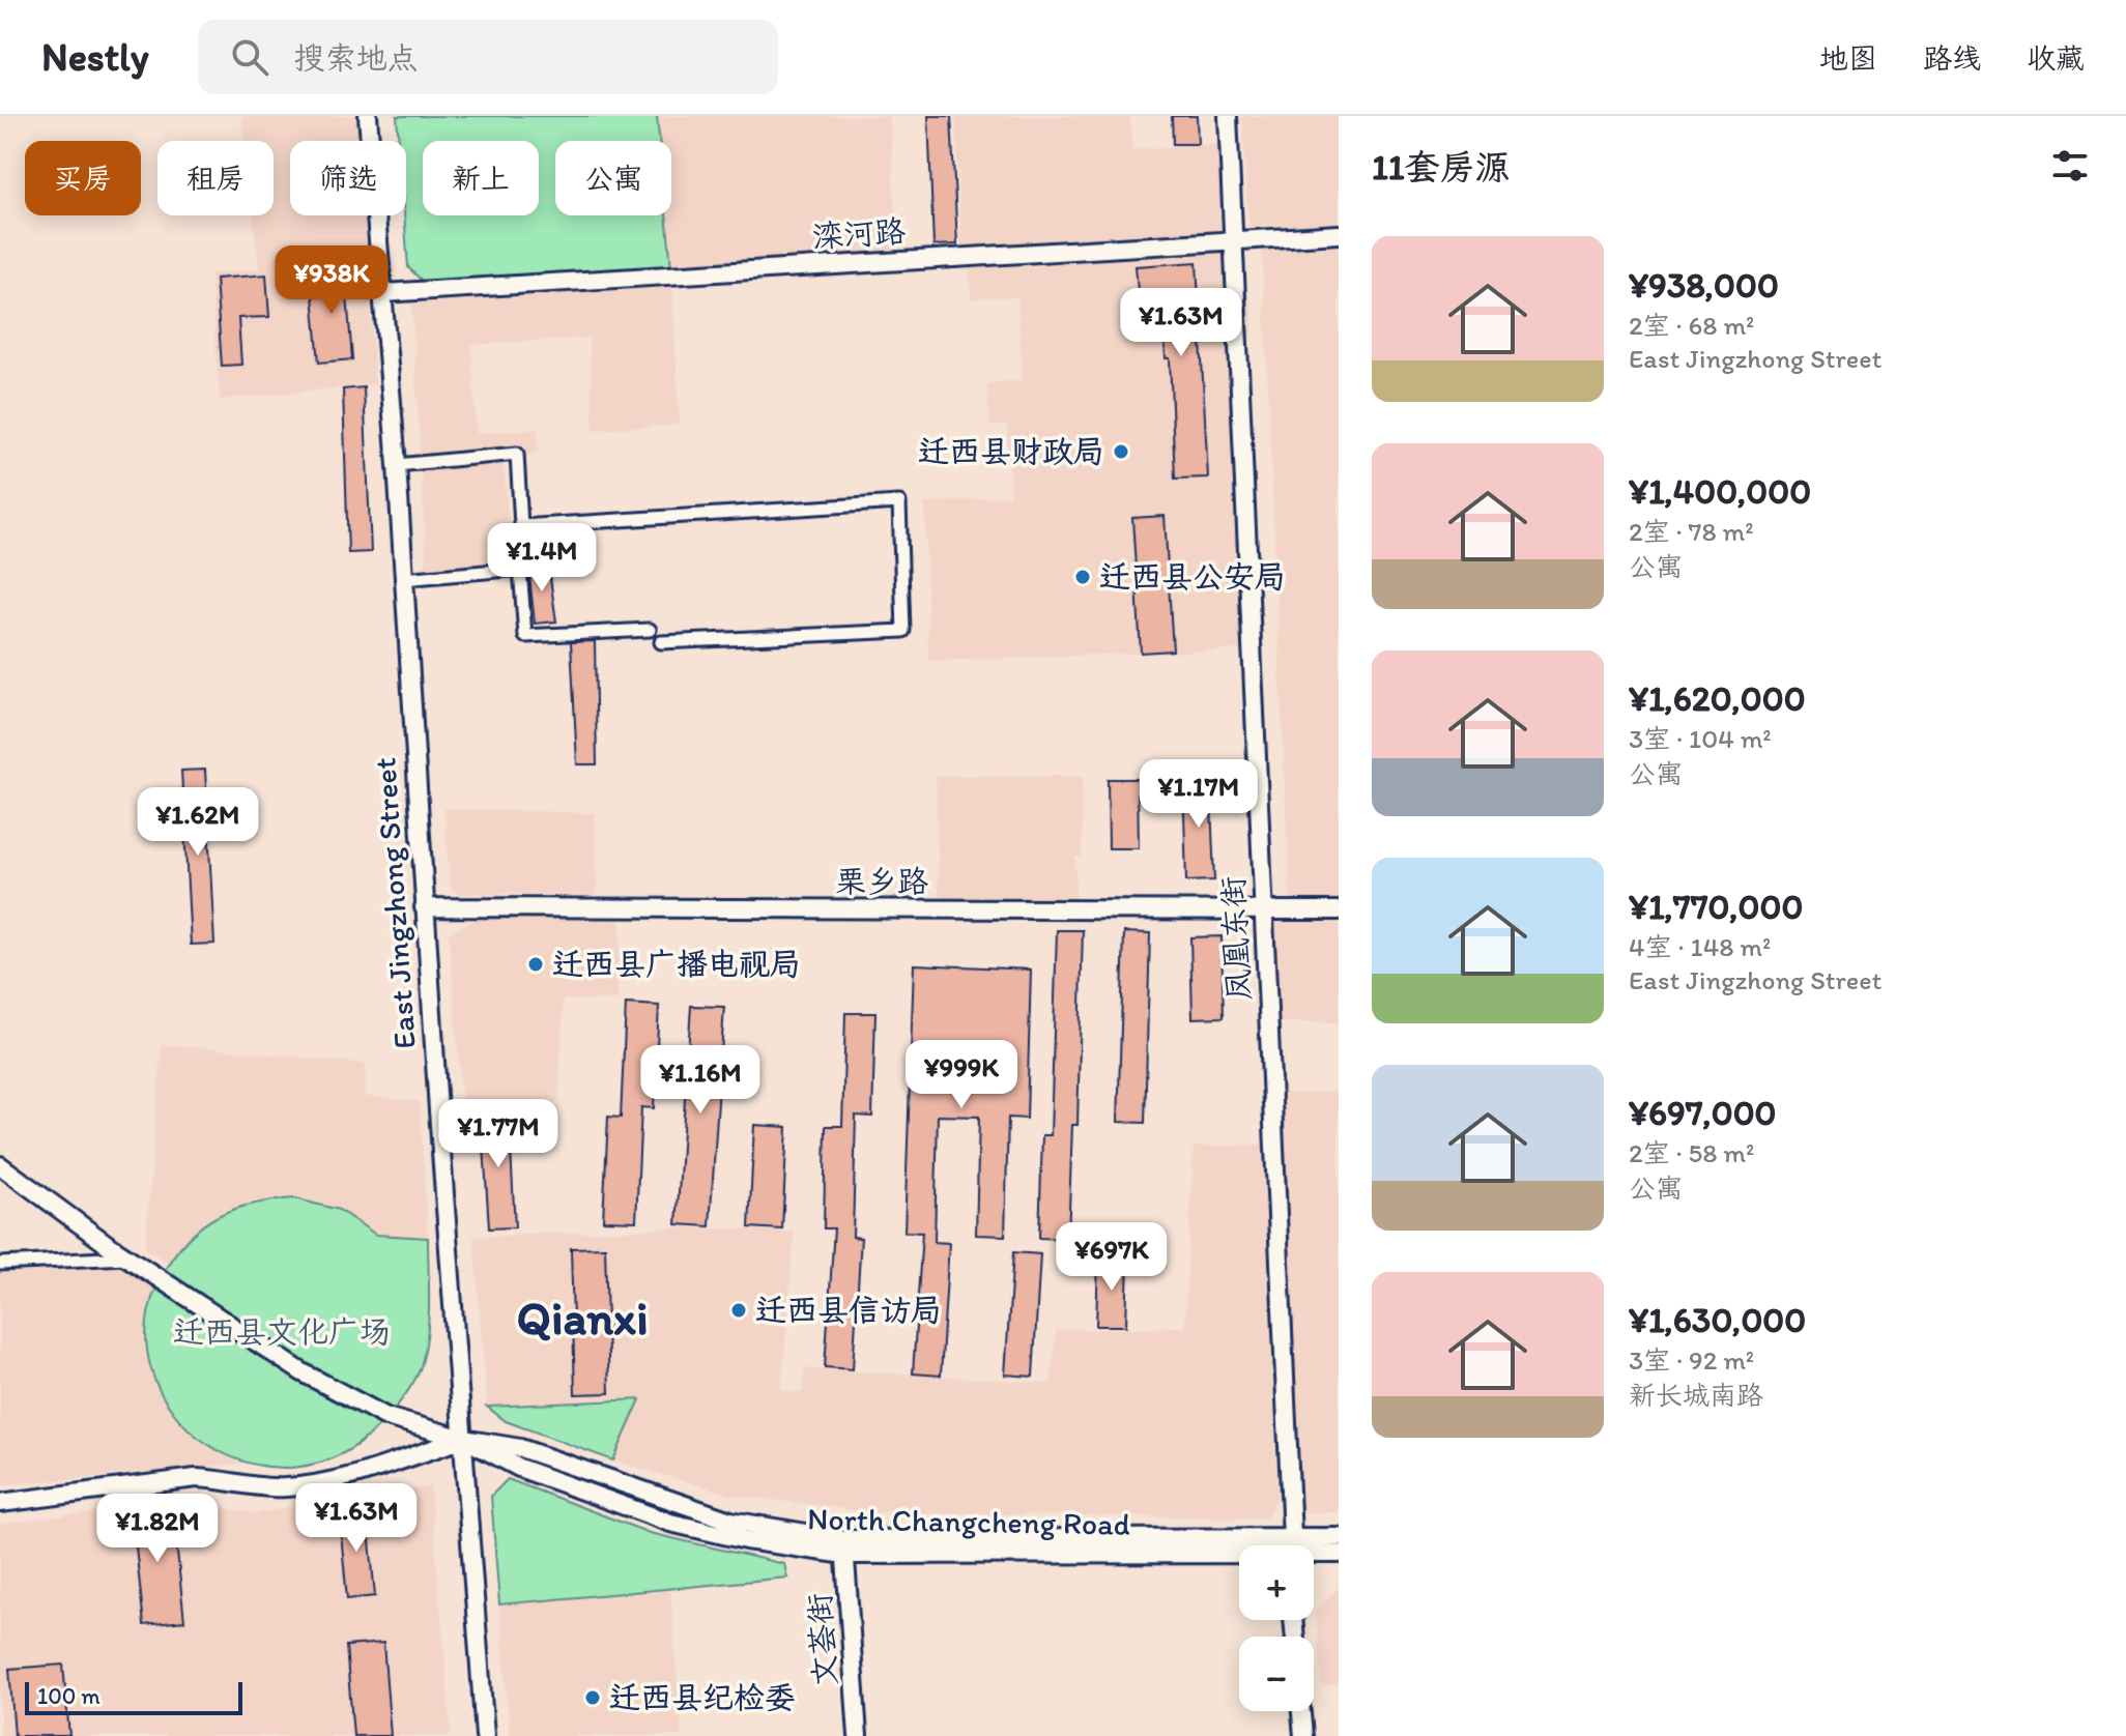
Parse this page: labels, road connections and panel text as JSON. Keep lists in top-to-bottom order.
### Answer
{
  "streets": {
    "street": [
      "滦河路",
      "栗乡路",
      "East Jingzhong Street",
      "凤凰东街",
      "North Changcheng Road",
      "文荟街"
    ]
  },
  "crossings": [
    ["滦河路", "East Jingzhong Street"],
    ["滦河路", "凤凰东街"],
    ["栗乡路", "East Jingzhong Street"],
    ["栗乡路", "凤凰东街"],
    ["East Jingzhong Street", "North Changcheng Road"],
    ["North Changcheng Road", "文荟街"]
  ],
  "districts": ["Qianxi"],
  "parks": ["迁西县文化广场"],
  "places": [
    "迁西县财政局",
    "迁西县公安局",
    "迁西县广播电视局",
    "迁西县信访局",
    "迁西县纪检委"
  ],
  "scale_bar": "100 m",
  "page": {
    "header": "Nestly",
    "search": "搜索地点",
    "nav": ["地图", "路线", "收藏"],
    "heading": "11套房源",
    "chip": [
      "买房",
      "租房",
      "筛选",
      "新上",
      "公寓"
    ],
    "list": [
      {
        "name": "¥938,000",
        "note": "2室 · 68 m² · East Jingzhong Street"
      },
      {
        "name": "¥1,400,000",
        "note": "2室 · 78 m² · 公寓"
      },
      {
        "name": "¥1,620,000",
        "note": "3室 · 104 m² · 公寓"
      },
      {
        "name": "¥1,770,000",
        "note": "4室 · 148 m² · East Jingzhong Street"
      },
      {
        "name": "¥697,000",
        "note": "2室 · 58 m² · 公寓"
      },
      {
        "name": "¥1,630,000",
        "note": "3室 · 92 m² · 新长城南路"
      }
    ],
    "price": [
      "¥938K",
      "¥1.63M",
      "¥1.4M",
      "¥1.17M",
      "¥1.62M",
      "¥999K",
      "¥1.16M",
      "¥1.77M",
      "¥697K",
      "¥1.63M",
      "¥1.82M"
    ],
    "map_buttons": ["+", "−"],
    "scale": "100 m"
  }
}
